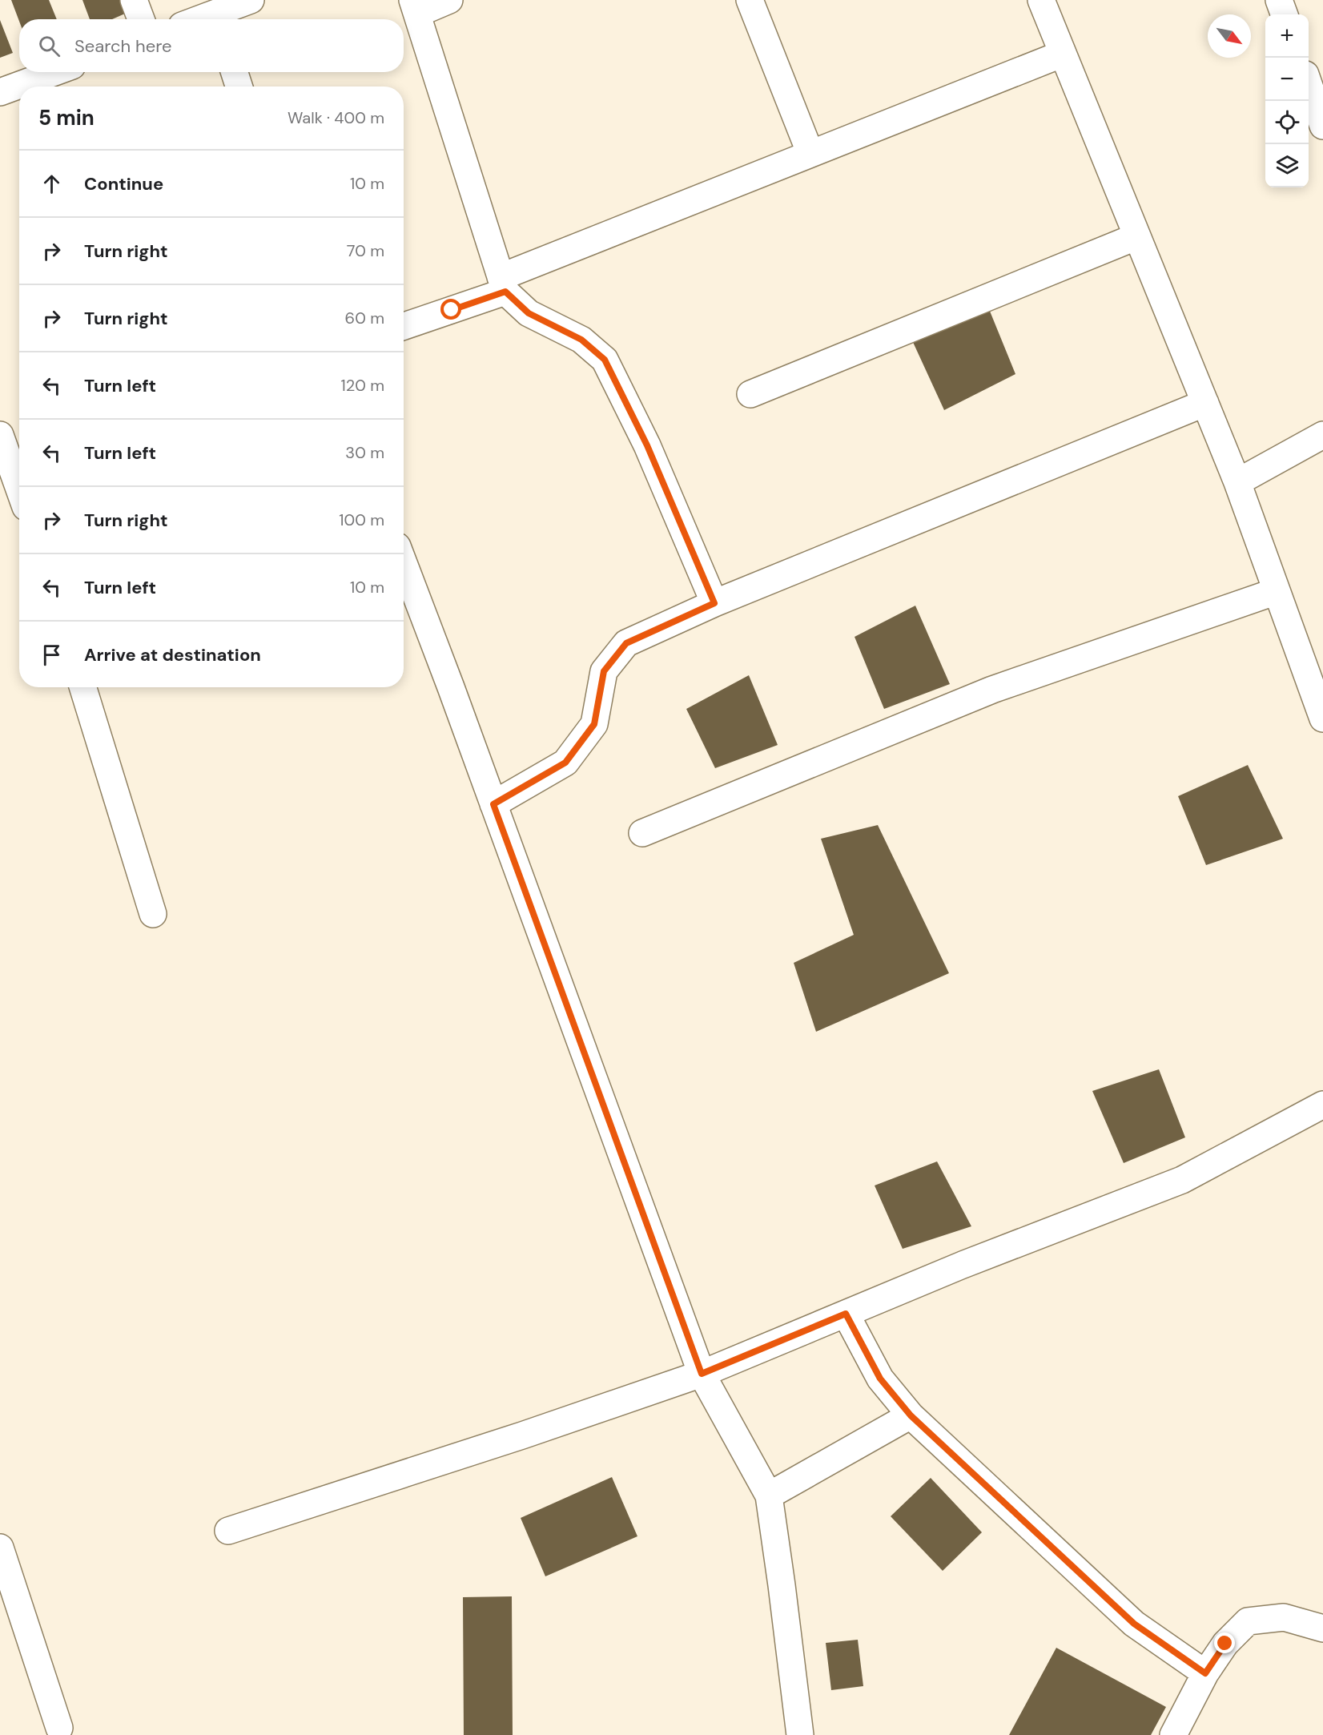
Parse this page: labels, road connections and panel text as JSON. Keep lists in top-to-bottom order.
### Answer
{
  "north": "bottom right",
  "page": {
    "map_buttons": ["+", "−"],
    "search": "Search here",
    "heading": ["5 min", "Walk · 400 m"],
    "list": [
      ["Continue", "10 m"],
      ["Turn right", "70 m"],
      ["Turn right", "60 m"],
      ["Turn left", "120 m"],
      ["Turn left", "30 m"],
      ["Turn right", "100 m"],
      ["Turn left", "10 m"],
      "Arrive at destination"
    ]
  }
}
